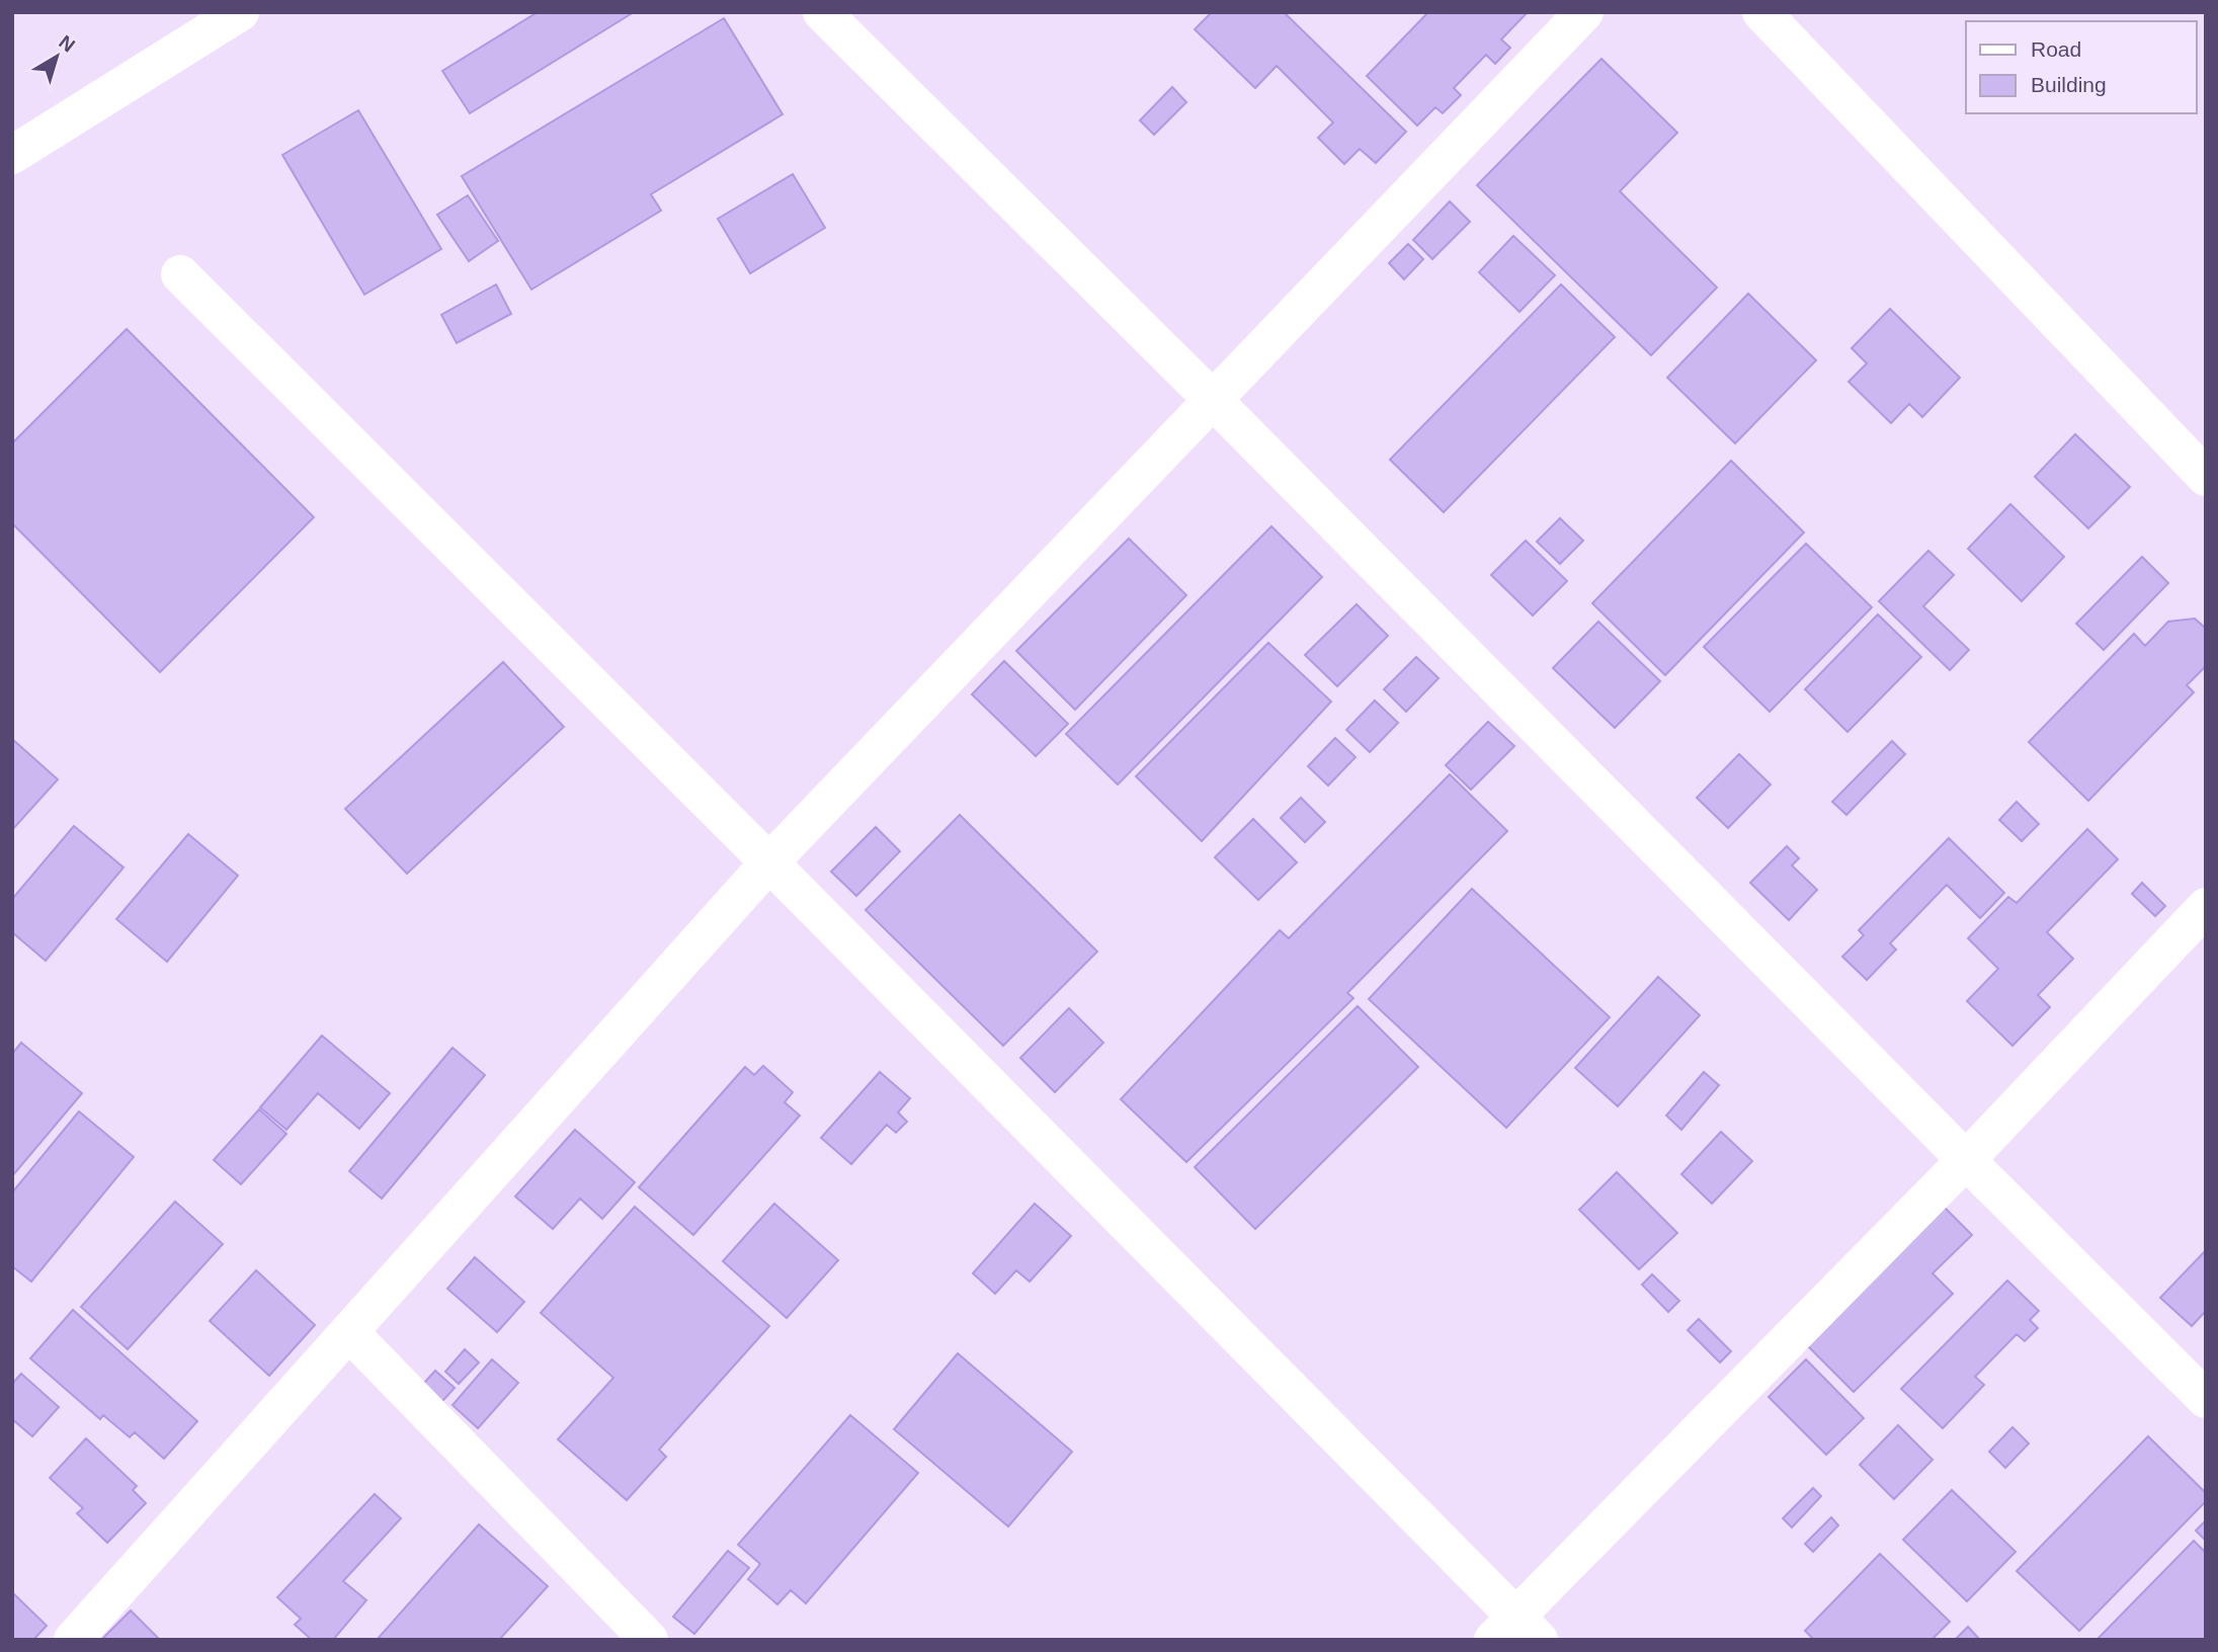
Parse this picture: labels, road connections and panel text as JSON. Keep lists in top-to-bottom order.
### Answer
{
  "legend": ["Road", "Building"],
  "north": "top right"
}
